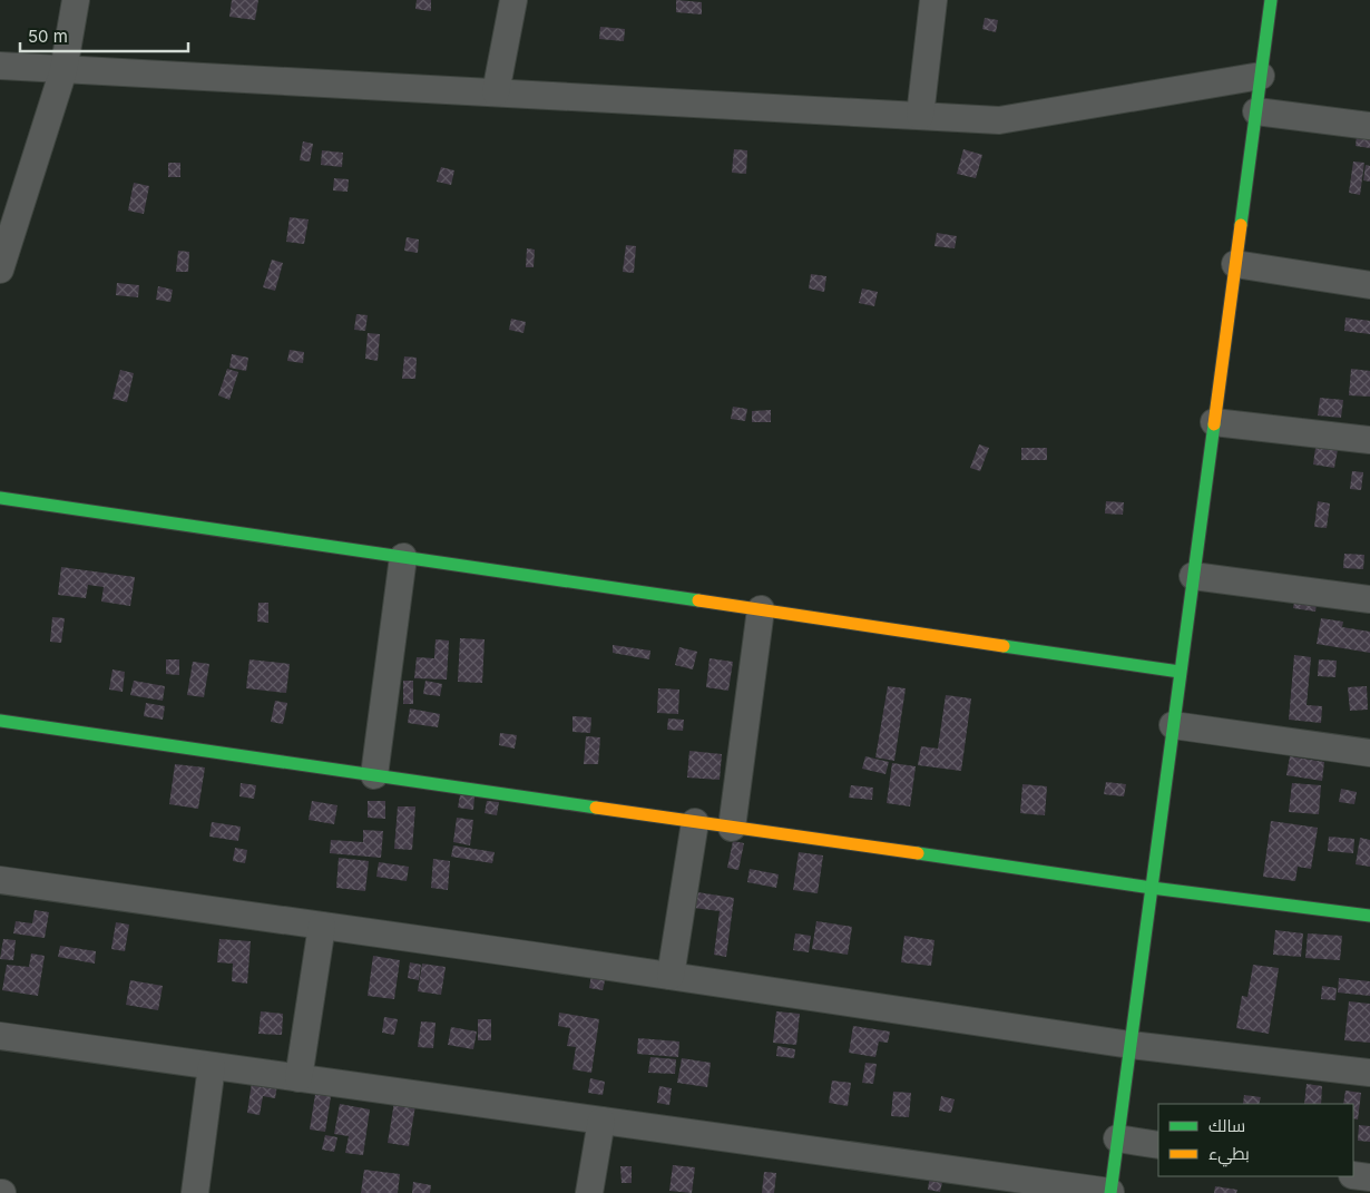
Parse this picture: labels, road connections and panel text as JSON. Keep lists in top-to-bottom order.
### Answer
{
  "legend": ["سالك", "بطيء"],
  "scale_bar": "50 m"
}
